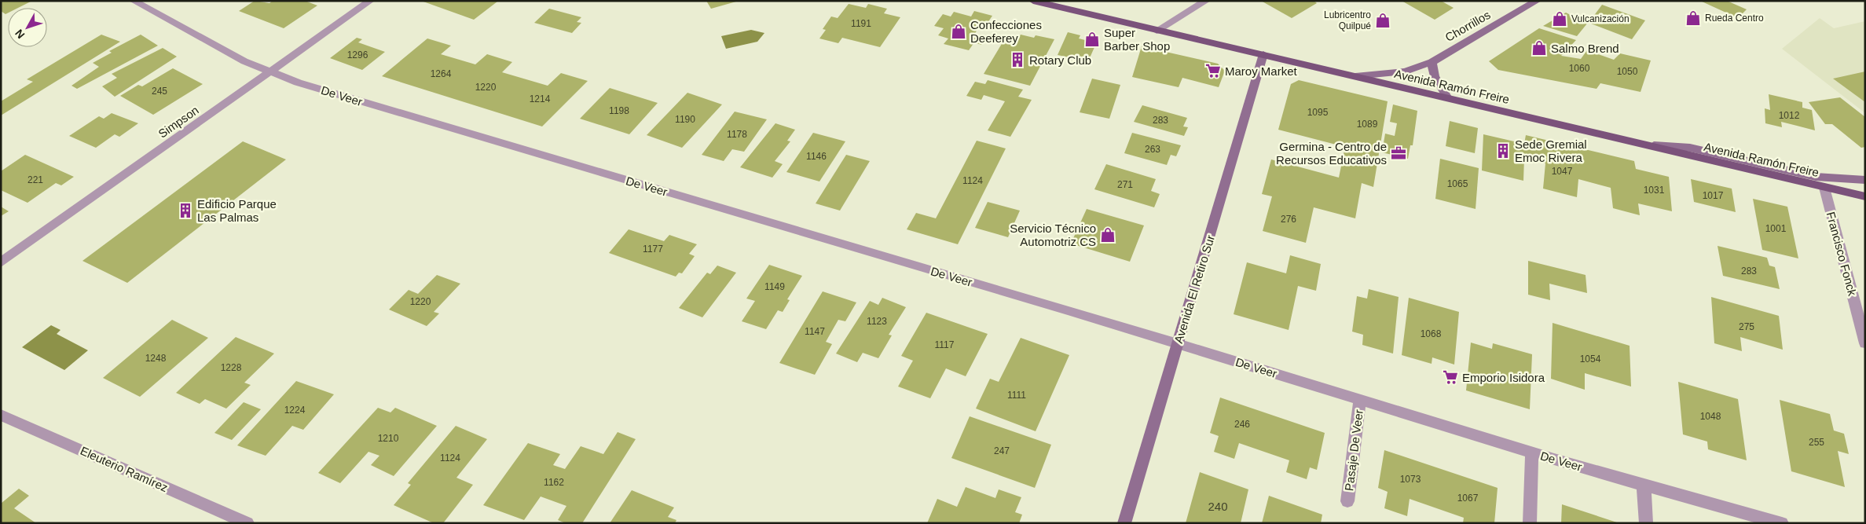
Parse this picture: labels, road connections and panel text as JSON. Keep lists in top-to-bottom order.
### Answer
{
  "streets": {
    "main road": ["Avenida Ramón Freire"],
    "street": [
      "Chorrillos",
      "De Veer",
      "Simpson",
      "Francisco Fonck",
      "Avenida El Retiro Sur",
      "Pasaje De Veer",
      "Eleuterio Ramírez"
    ]
  },
  "crossings": [
    ["Chorrillos", "Avenida Ramón Freire"],
    ["Avenida Ramón Freire", "Francisco Fonck"],
    ["Avenida Ramón Freire", "Avenida El Retiro Sur"],
    ["De Veer", "Simpson"],
    ["De Veer", "Avenida El Retiro Sur"],
    ["De Veer", "Pasaje De Veer"]
  ],
  "places": {
    "shop": [
      "Rueda Centro",
      "Vulcanización",
      "Lubricentro Quilpué",
      "Confecciones Deeferey",
      "Super Barber Shop",
      "Salmo Brend",
      "Servicio Técnico Automotriz CS"
    ],
    "building": ["Rotary Club", "Sede Gremial Emoc Rivera", "Edificio Parque Las Palmas"],
    "supermarket": ["Maroy Market", "Emporio Isidora"],
    "office": ["Germina - Centro de Recursos Educativos"]
  },
  "house_numbers": [
    "1191",
    "1296",
    "1060",
    "1050",
    "1264",
    "1220",
    "245",
    "1214",
    "1198",
    "1095",
    "1012",
    "1190",
    "283",
    "1089",
    "1178",
    "263",
    "1146",
    "1047",
    "221",
    "1124",
    "1065",
    "271",
    "1031",
    "1017",
    "276",
    "1001",
    "1177",
    "283",
    "1149",
    "1220",
    "1123",
    "275",
    "1147",
    "1068",
    "1117",
    "1248",
    "1054",
    "1228",
    "1111",
    "1224",
    "1048",
    "246",
    "1210",
    "255",
    "247",
    "1124",
    "1073",
    "1162",
    "1067",
    "240"
  ],
  "north": "bottom left"
}
